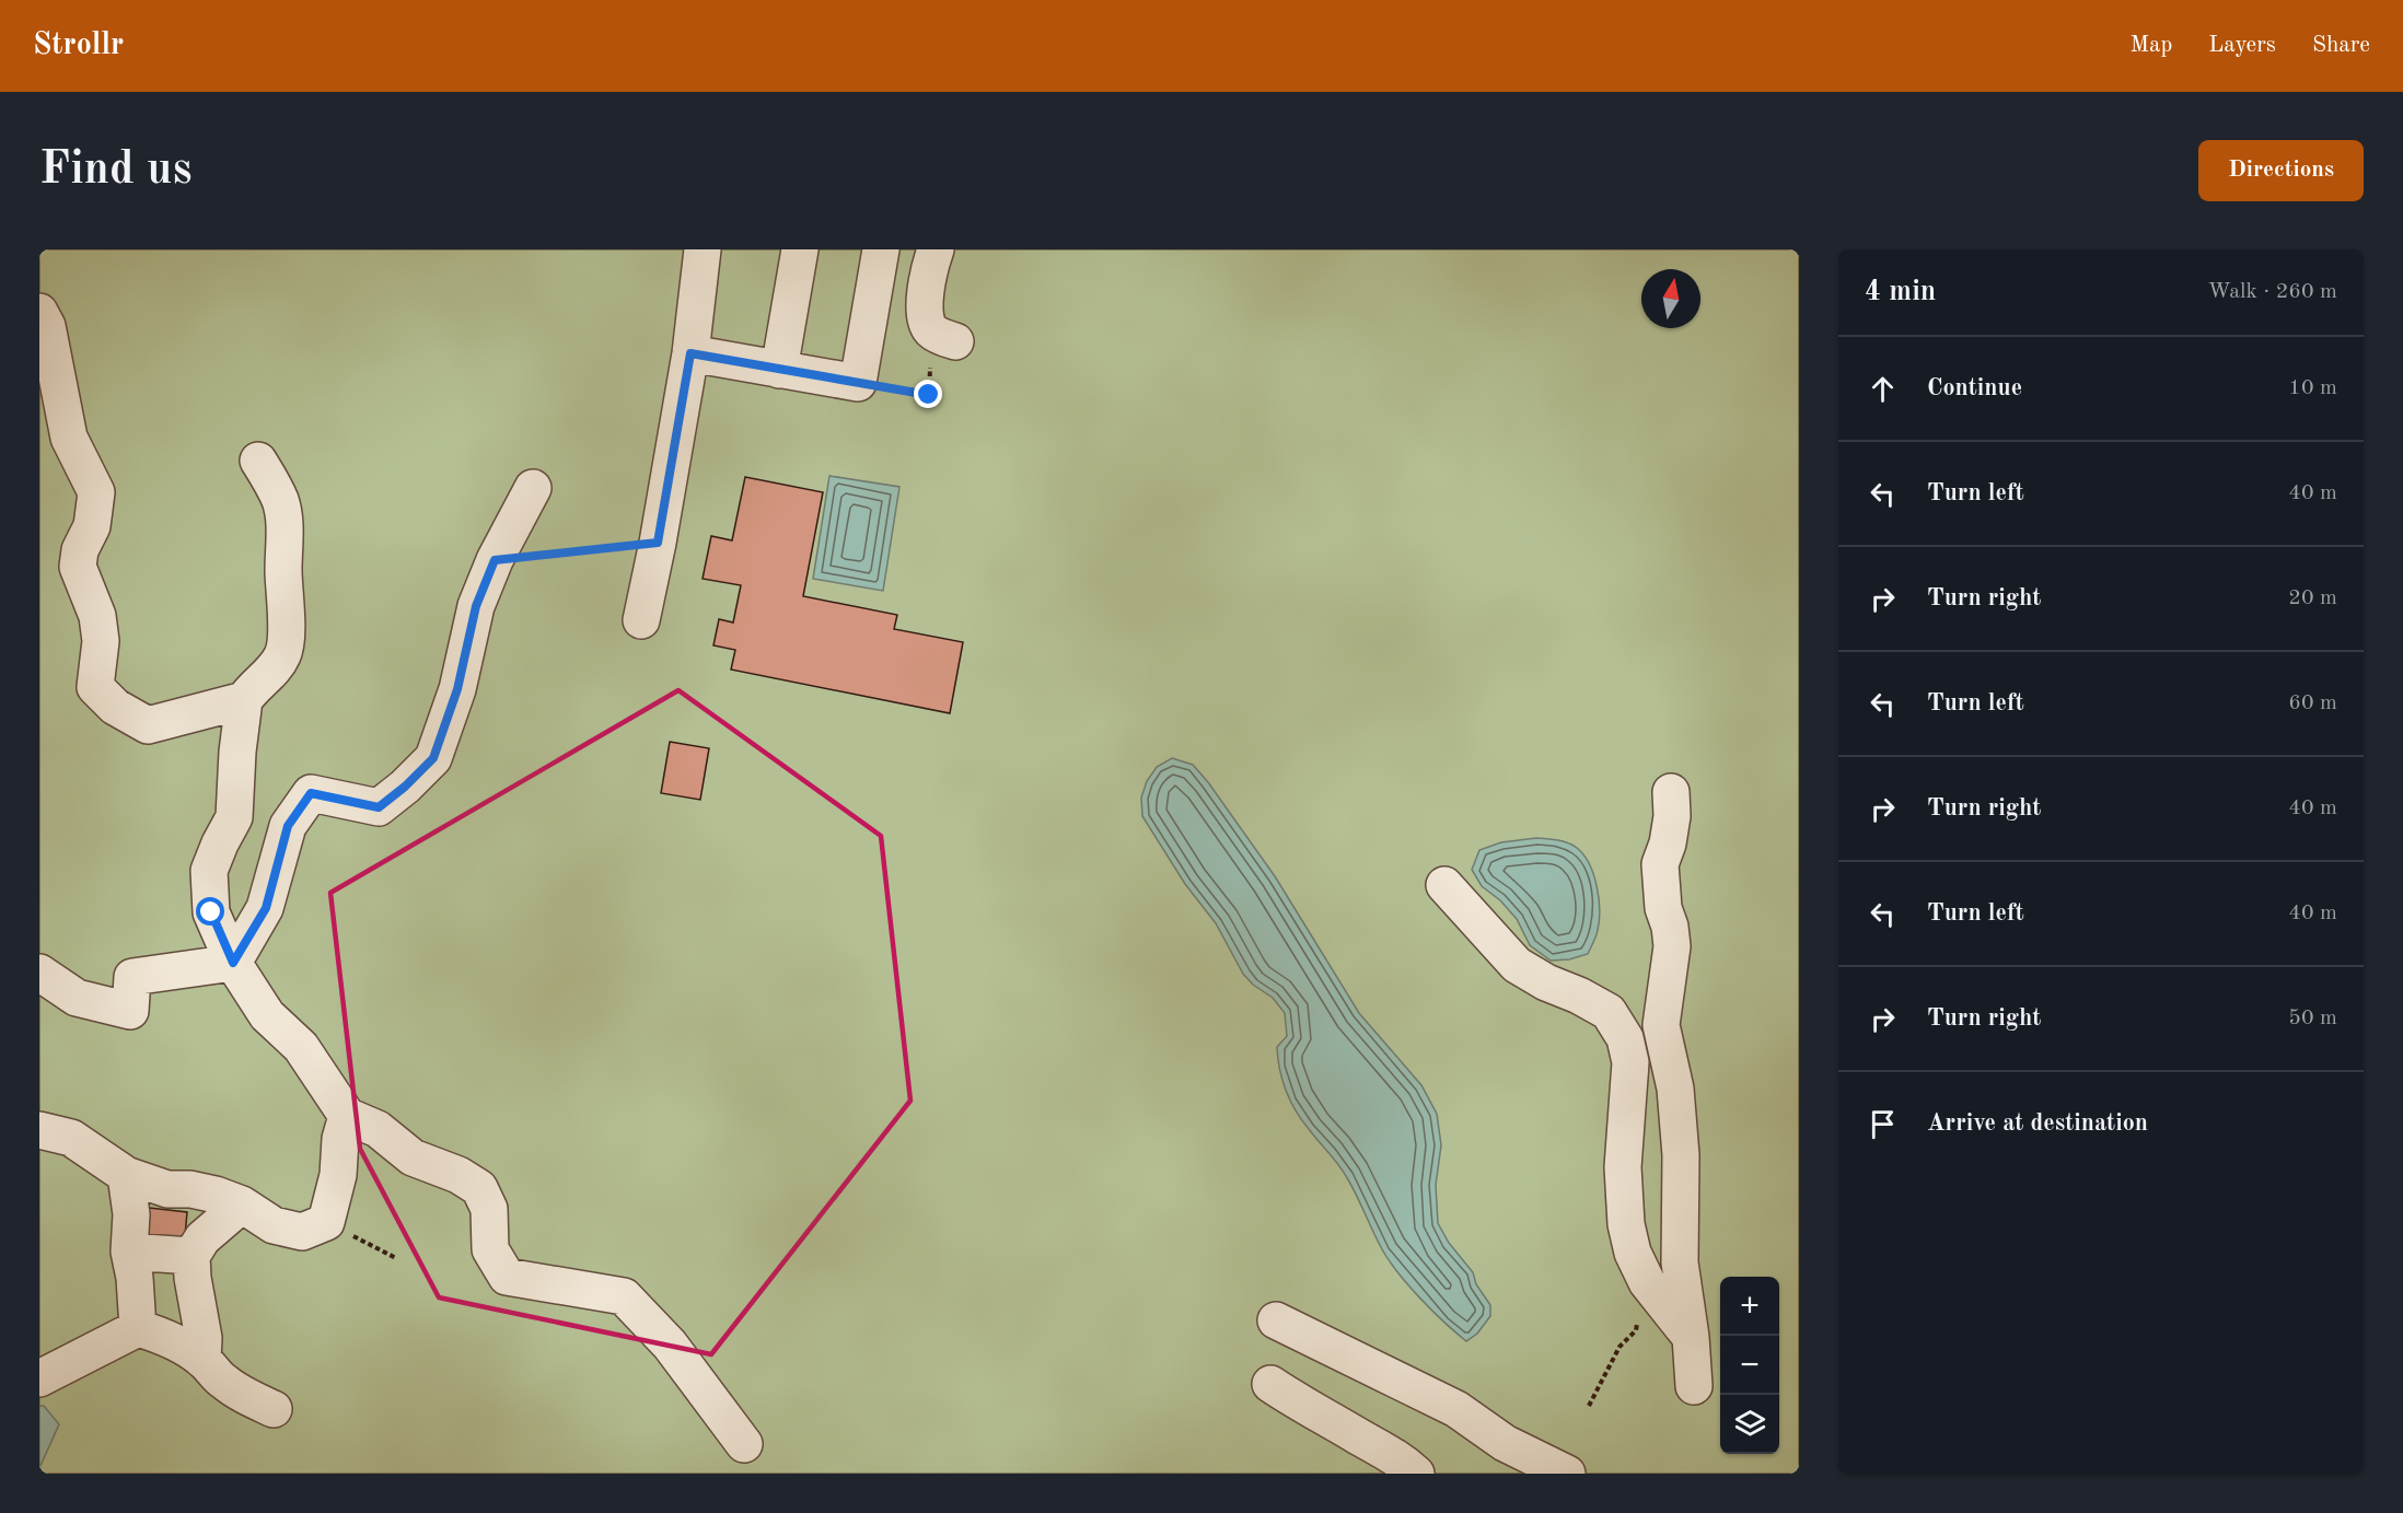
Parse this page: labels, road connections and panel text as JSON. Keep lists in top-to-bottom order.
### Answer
{
  "north": "top",
  "page": {
    "header": "Strollr",
    "nav": ["Map", "Layers", "Share"],
    "buttons": "Directions",
    "title": "Find us",
    "heading": ["4 min", "Walk · 260 m"],
    "list": [
      ["Continue", "10 m"],
      ["Turn left", "40 m"],
      ["Turn right", "20 m"],
      ["Turn left", "60 m"],
      ["Turn right", "40 m"],
      ["Turn left", "40 m"],
      ["Turn right", "50 m"],
      "Arrive at destination"
    ],
    "map_buttons": ["+", "−"]
  }
}
